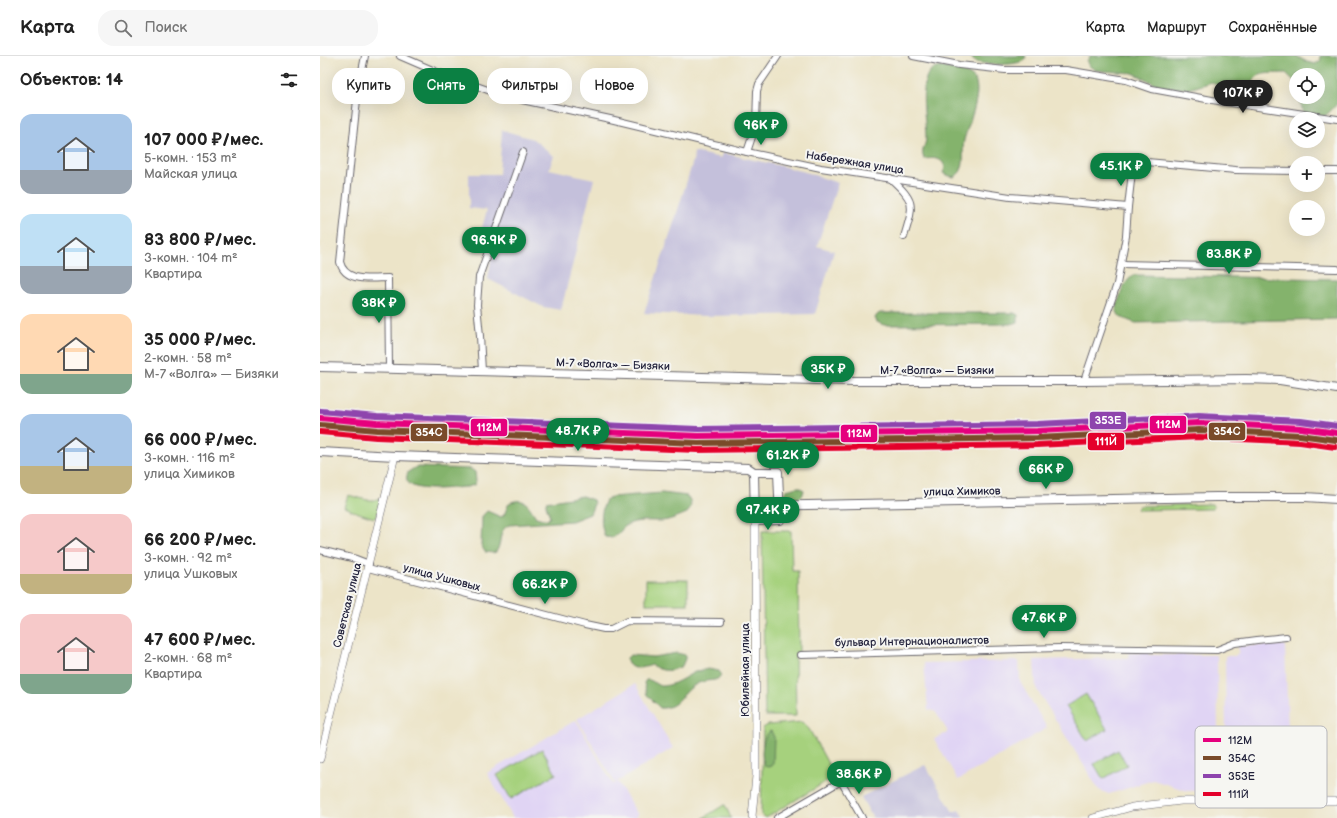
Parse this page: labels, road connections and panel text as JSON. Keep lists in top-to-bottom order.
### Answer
{
  "streets": {
    "main road": ["М-7 «Волга» — Бизяки", "улица Химиков"],
    "street": [
      "Набережная улица",
      "улица Ушковых",
      "Советская улица",
      "бульвар Интернационалистов",
      "Юбилейная улица"
    ]
  },
  "crossings": [
    ["улица Ушковых", "Советская улица"]
  ],
  "lines": [
    "transit line 353Е",
    "transit line 112М",
    "transit line 354С",
    "transit line 111Й"
  ],
  "legend": [
    "112М",
    "354С",
    "353Е",
    "111Й"
  ],
  "page": {
    "header": "Карта",
    "search": "Поиск",
    "nav": ["Карта", "Маршрут", "Сохранённые"],
    "heading": "Объектов: 14",
    "map_buttons": ["+", "−"],
    "chip": [
      "Купить",
      "Снять",
      "Фильтры",
      "Новое"
    ],
    "price": [
      "107K ₽",
      "96K ₽",
      "45.1K ₽",
      "96.9K ₽",
      "83.8K ₽",
      "38K ₽",
      "35K ₽",
      "48.7K ₽",
      "61.2K ₽",
      "66K ₽",
      "97.4K ₽",
      "66.2K ₽",
      "47.6K ₽",
      "38.6K ₽"
    ],
    "list": [
      {
        "name": "107 000 ₽/мес.",
        "note": "5-комн. · 153 m² · Майская улица"
      },
      {
        "name": "83 800 ₽/мес.",
        "note": "3-комн. · 104 m² · Квартира"
      },
      {
        "name": "35 000 ₽/мес.",
        "note": "2-комн. · 58 m² · М-7 «Волга» — Бизяки"
      },
      {
        "name": "66 000 ₽/мес.",
        "note": "3-комн. · 116 m² · улица Химиков"
      },
      {
        "name": "66 200 ₽/мес.",
        "note": "3-комн. · 92 m² · улица Ушковых"
      },
      {
        "name": "47 600 ₽/мес.",
        "note": "2-комн. · 68 m² · Квартира"
      }
    ]
  }
}
